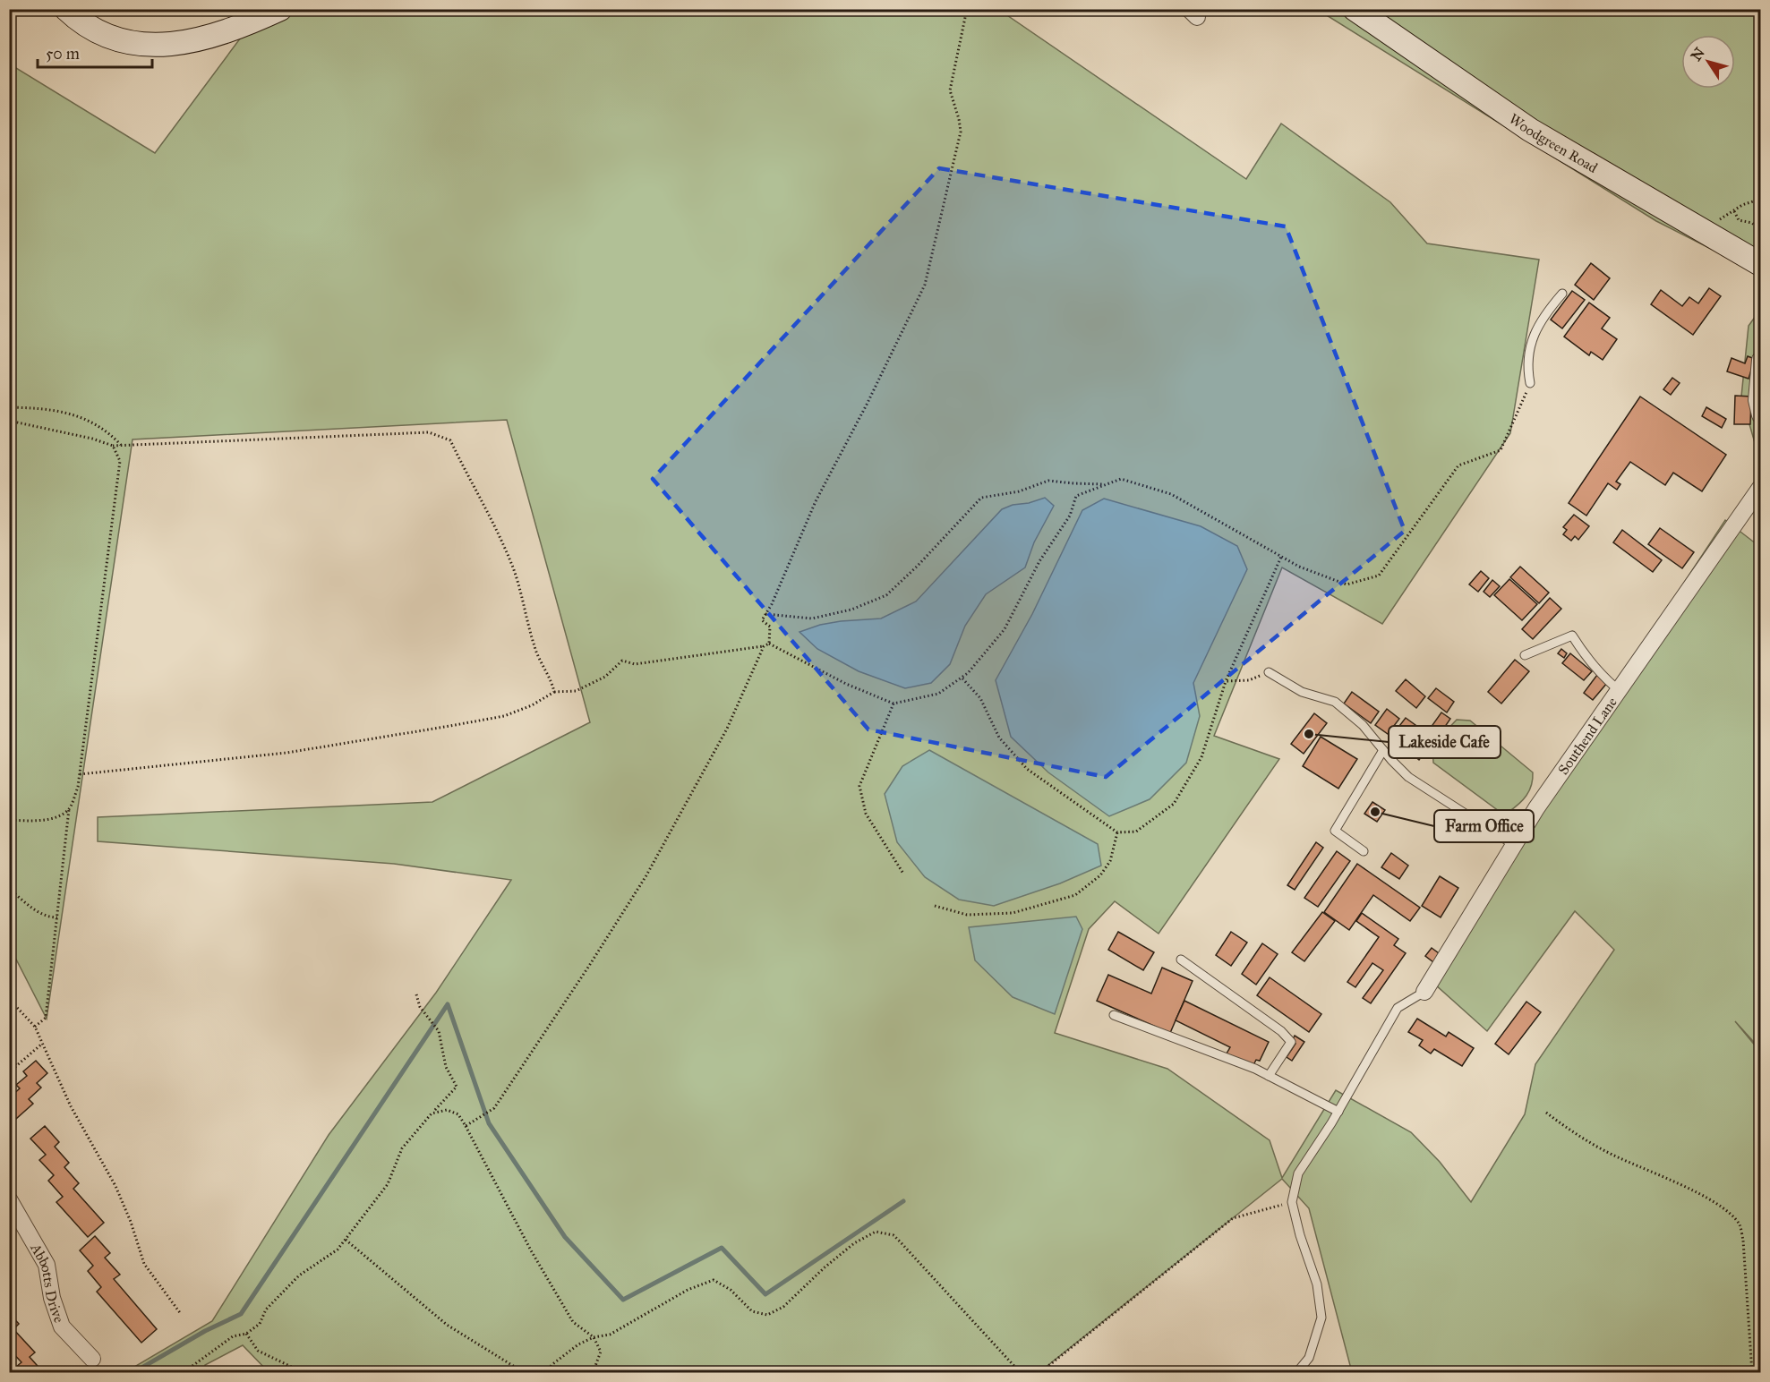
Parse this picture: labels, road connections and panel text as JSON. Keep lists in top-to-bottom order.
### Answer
{
  "streets": {
    "street": ["Woodgreen Road", "Southend Lane", "Abbotts Drive"]
  },
  "places": ["Lakeside Cafe", "Farm Office"],
  "scale_bar": "50 m",
  "north": "top left"
}
